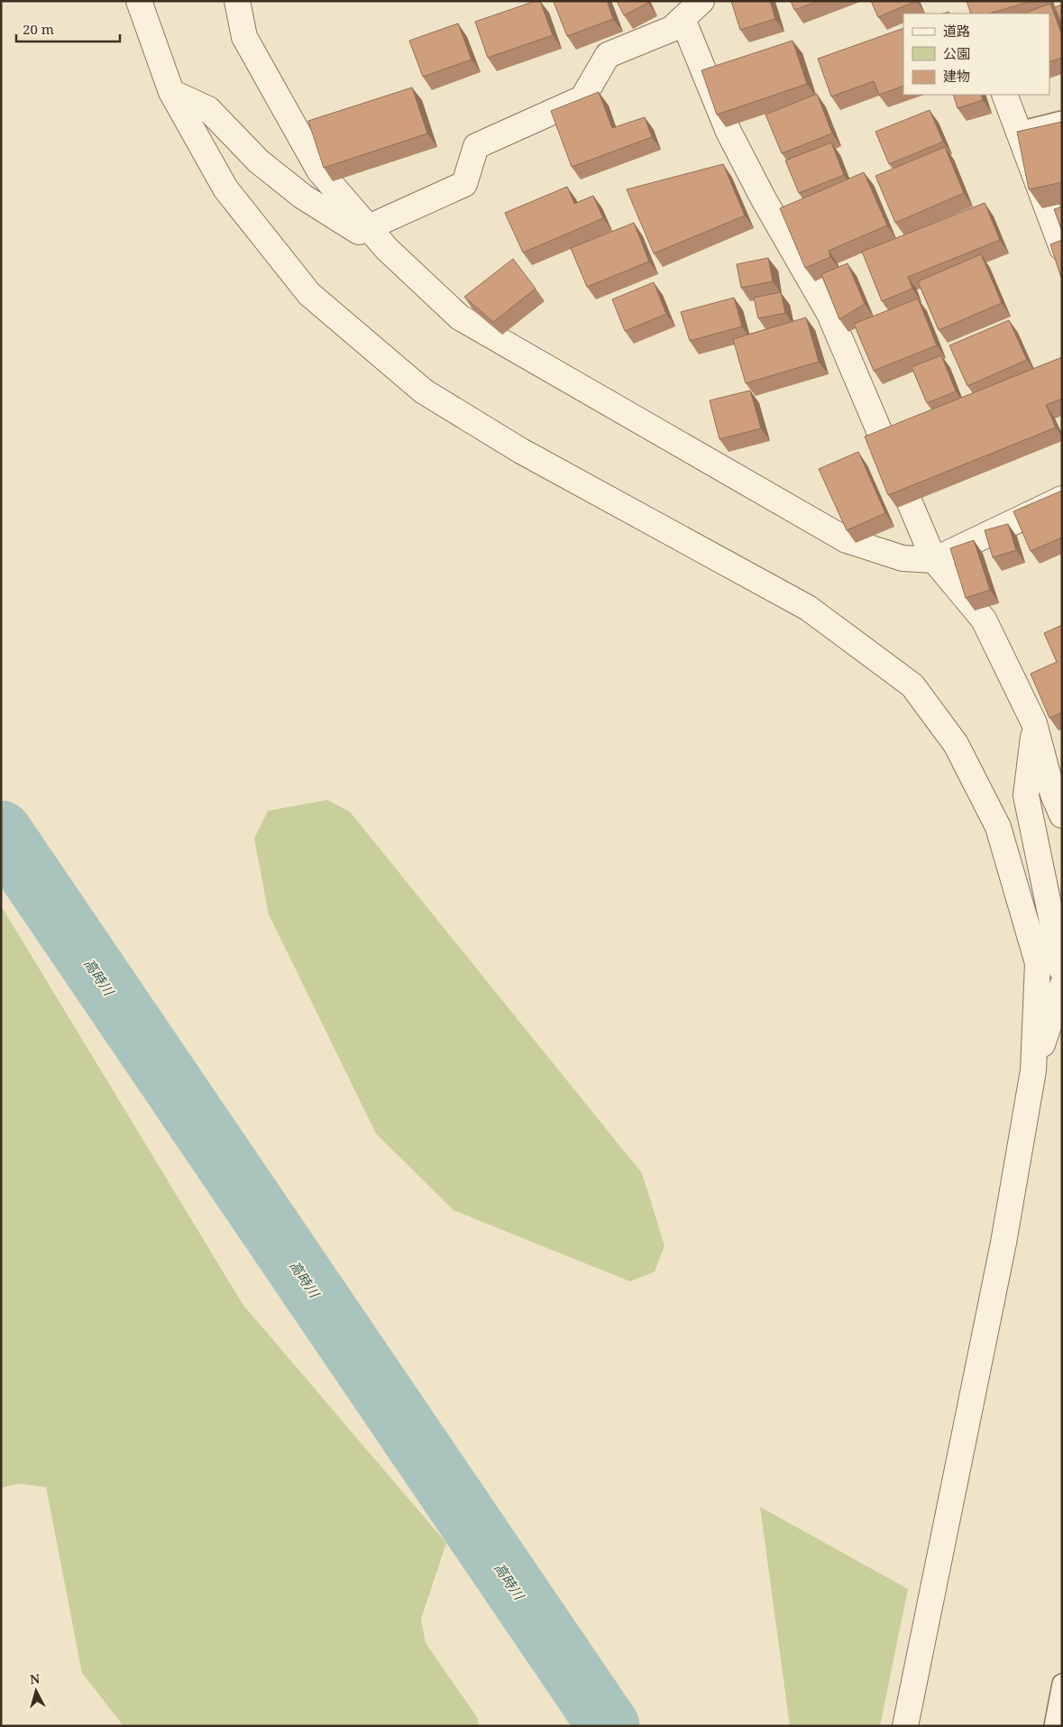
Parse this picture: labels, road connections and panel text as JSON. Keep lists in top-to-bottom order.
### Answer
{
  "water": ["高時川"],
  "legend": ["道路", "公園", "建物"],
  "scale_bar": "20 m",
  "north": "top"
}
